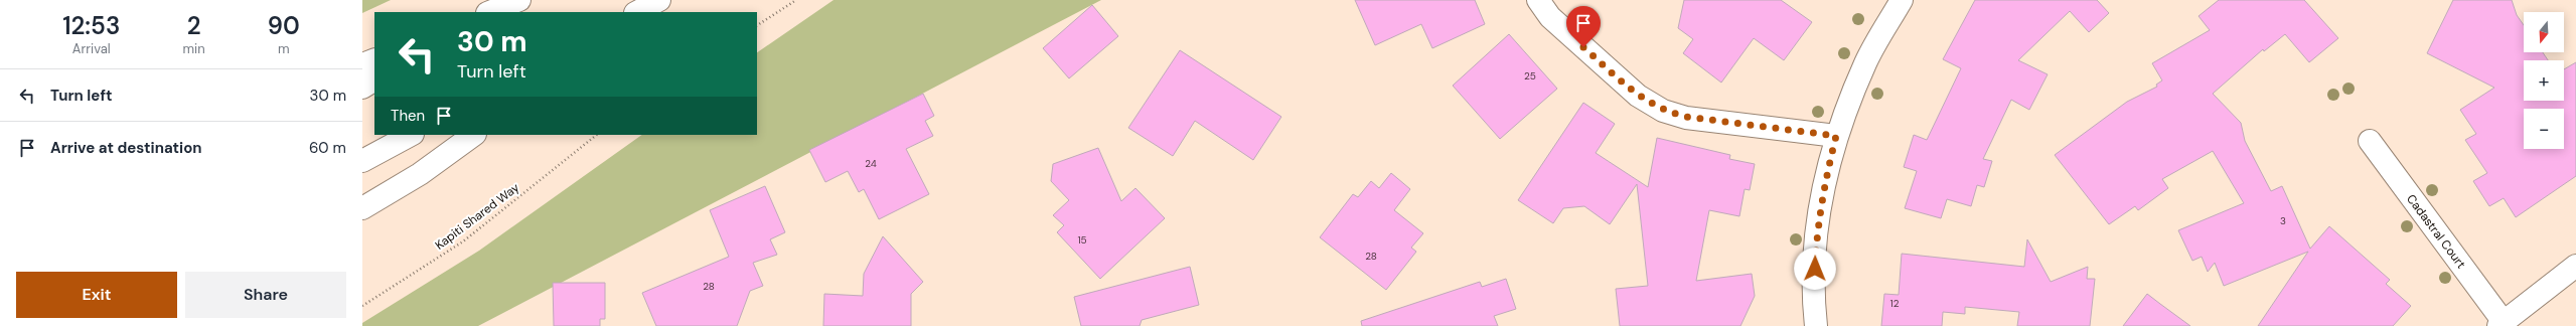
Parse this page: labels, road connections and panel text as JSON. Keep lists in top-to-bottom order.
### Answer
{
  "streets": {
    "main road": ["Cadastral Court"],
    "path": ["Kapiti Shared Way"]
  },
  "house_numbers": [
    "25",
    "24",
    "3",
    "15",
    "28",
    "28",
    "12"
  ],
  "north": "bottom",
  "page": {
    "eta": [
      "12:53",
      "Arrival",
      "2",
      "min",
      "90",
      "m"
    ],
    "map_buttons": ["+", "−"],
    "turn": ["30 m", "Turn left"],
    "list": [
      {
        "name": "Turn left",
        "value": "30 m"
      },
      {
        "name": "Arrive at destination",
        "value": "60 m"
      }
    ],
    "then": "Then",
    "buttons": ["Exit", "Share"]
  }
}
